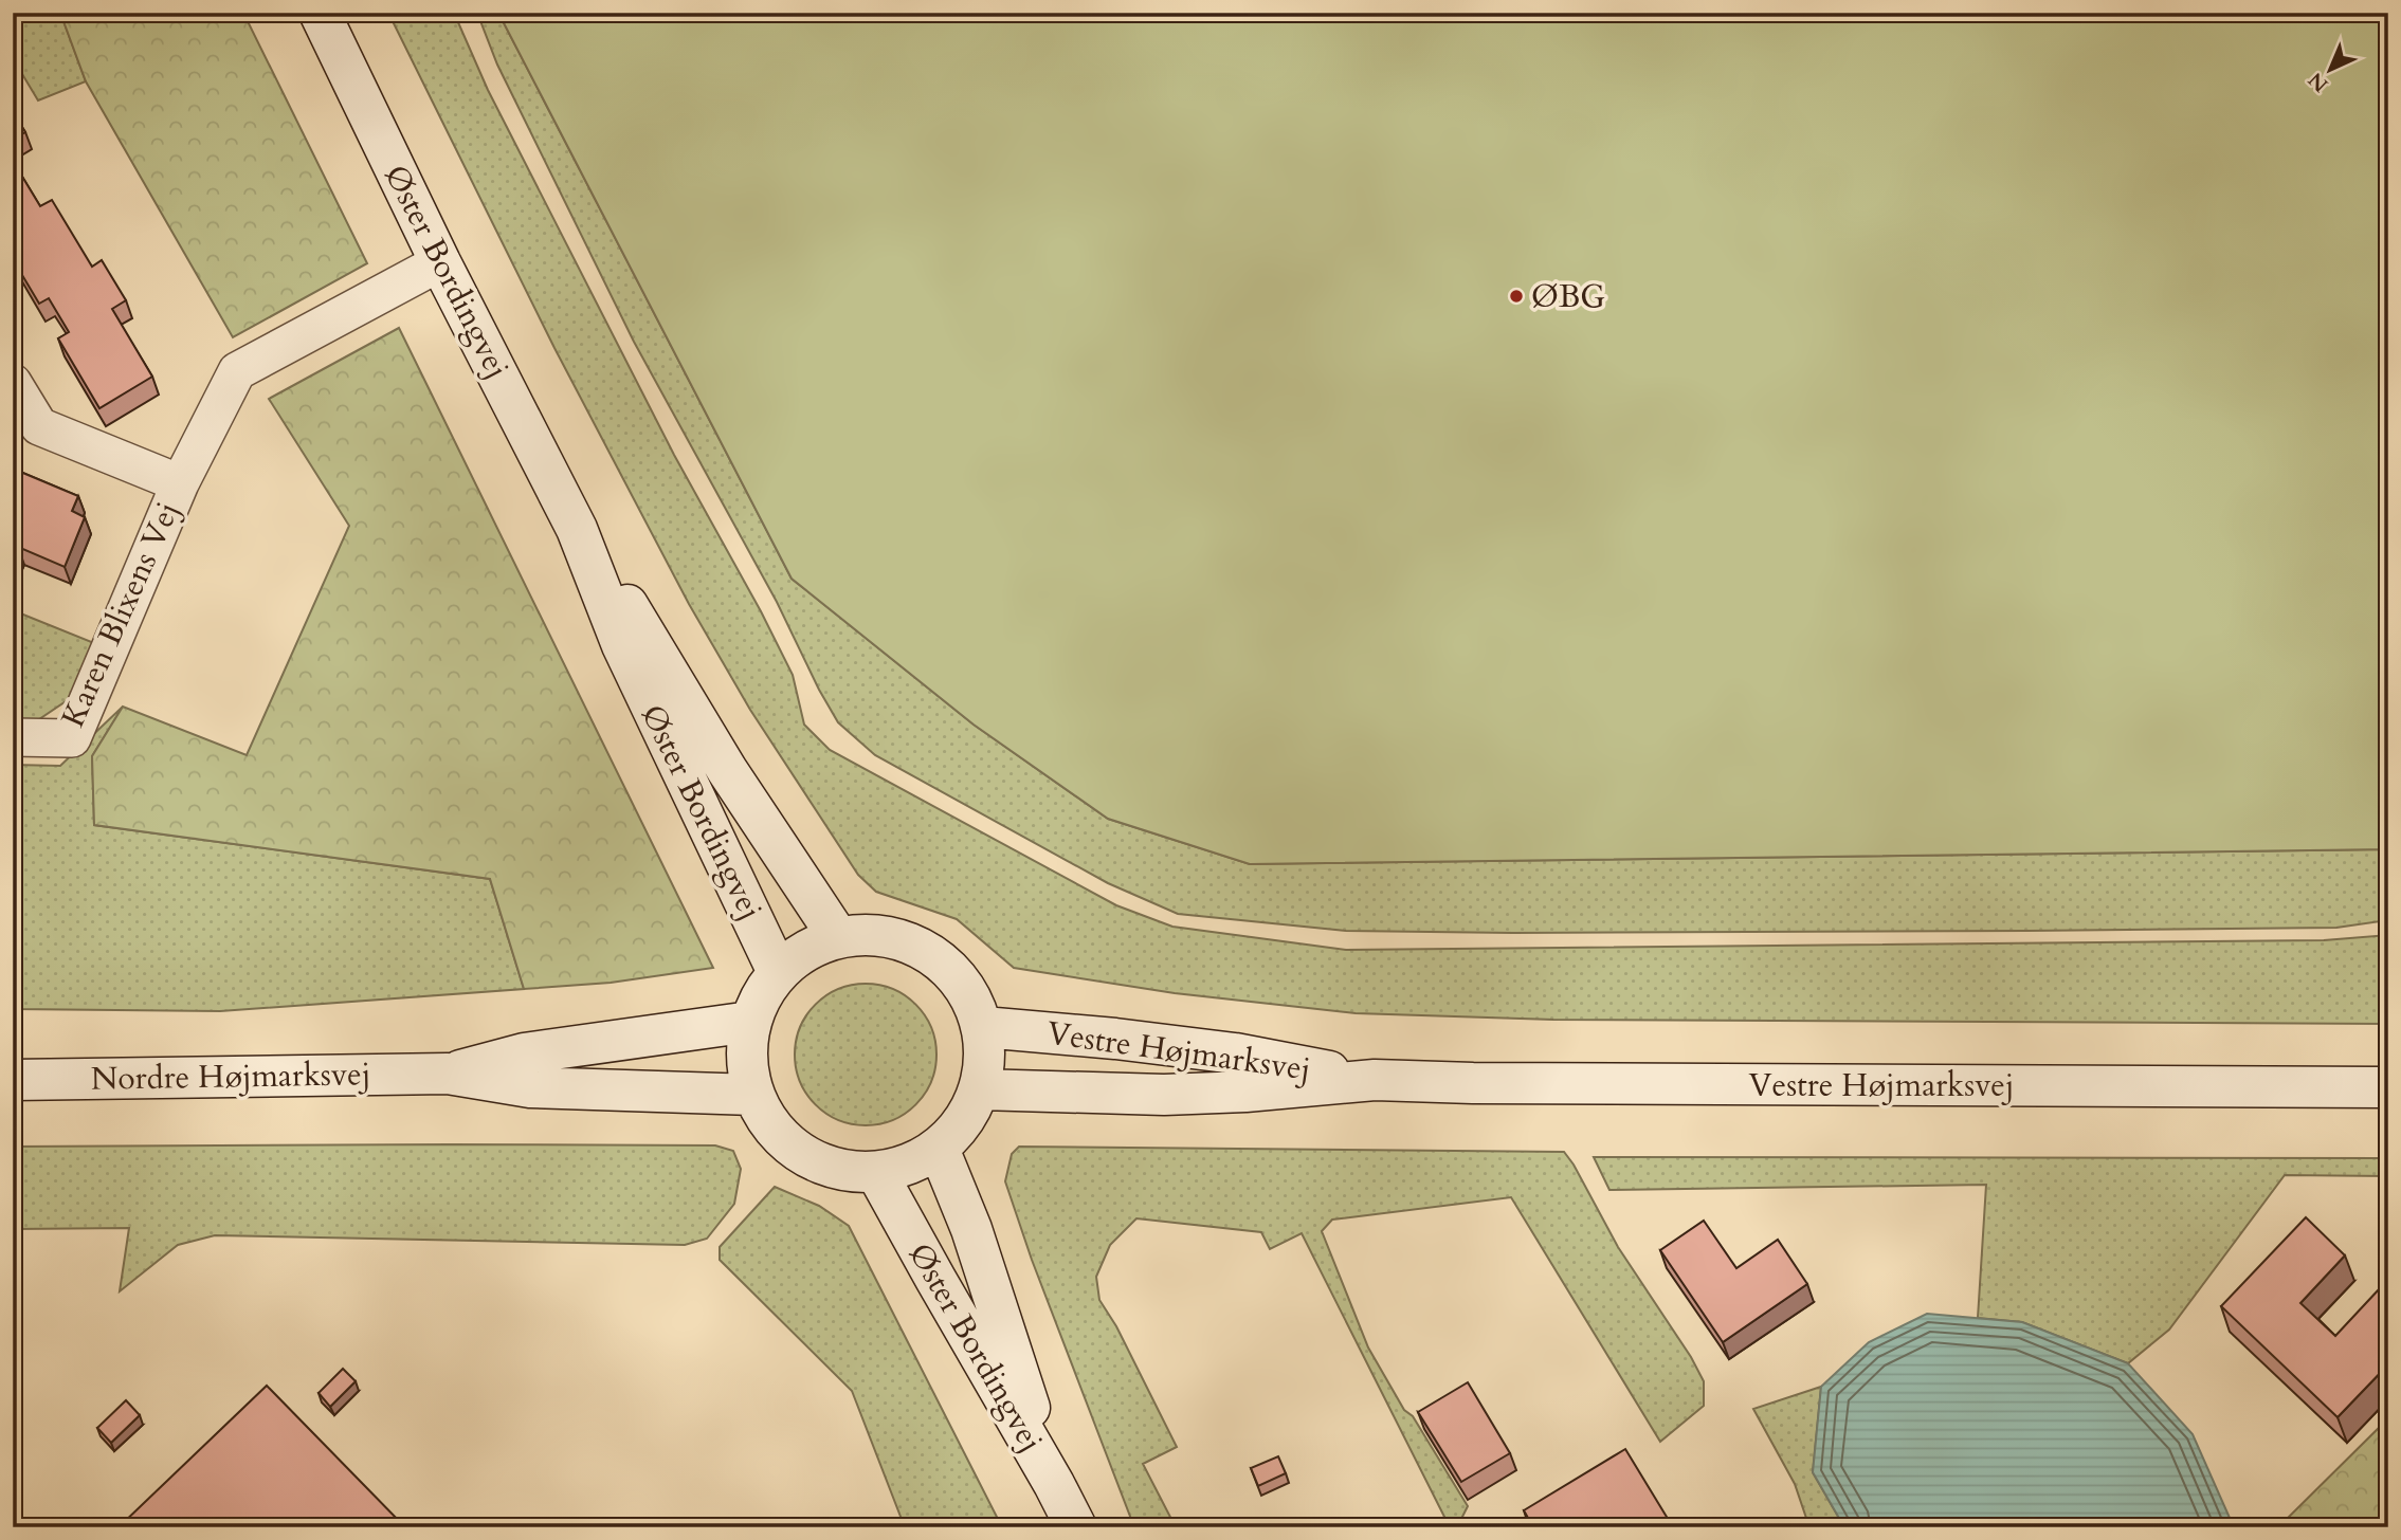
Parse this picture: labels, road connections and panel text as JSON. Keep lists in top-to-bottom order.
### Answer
{
  "streets": {
    "street": [
      "Øster Bordingvej",
      "Karen Blixens Vej",
      "Vestre Højmarksvej",
      "Nordre Højmarksvej"
    ]
  },
  "crossings": [
    ["Øster Bordingvej", "Karen Blixens Vej"],
    ["Øster Bordingvej", "Vestre Højmarksvej"],
    ["Øster Bordingvej", "Nordre Højmarksvej"],
    ["Vestre Højmarksvej", "Nordre Højmarksvej"]
  ],
  "places": ["ØBG"],
  "north": "bottom left"
}
